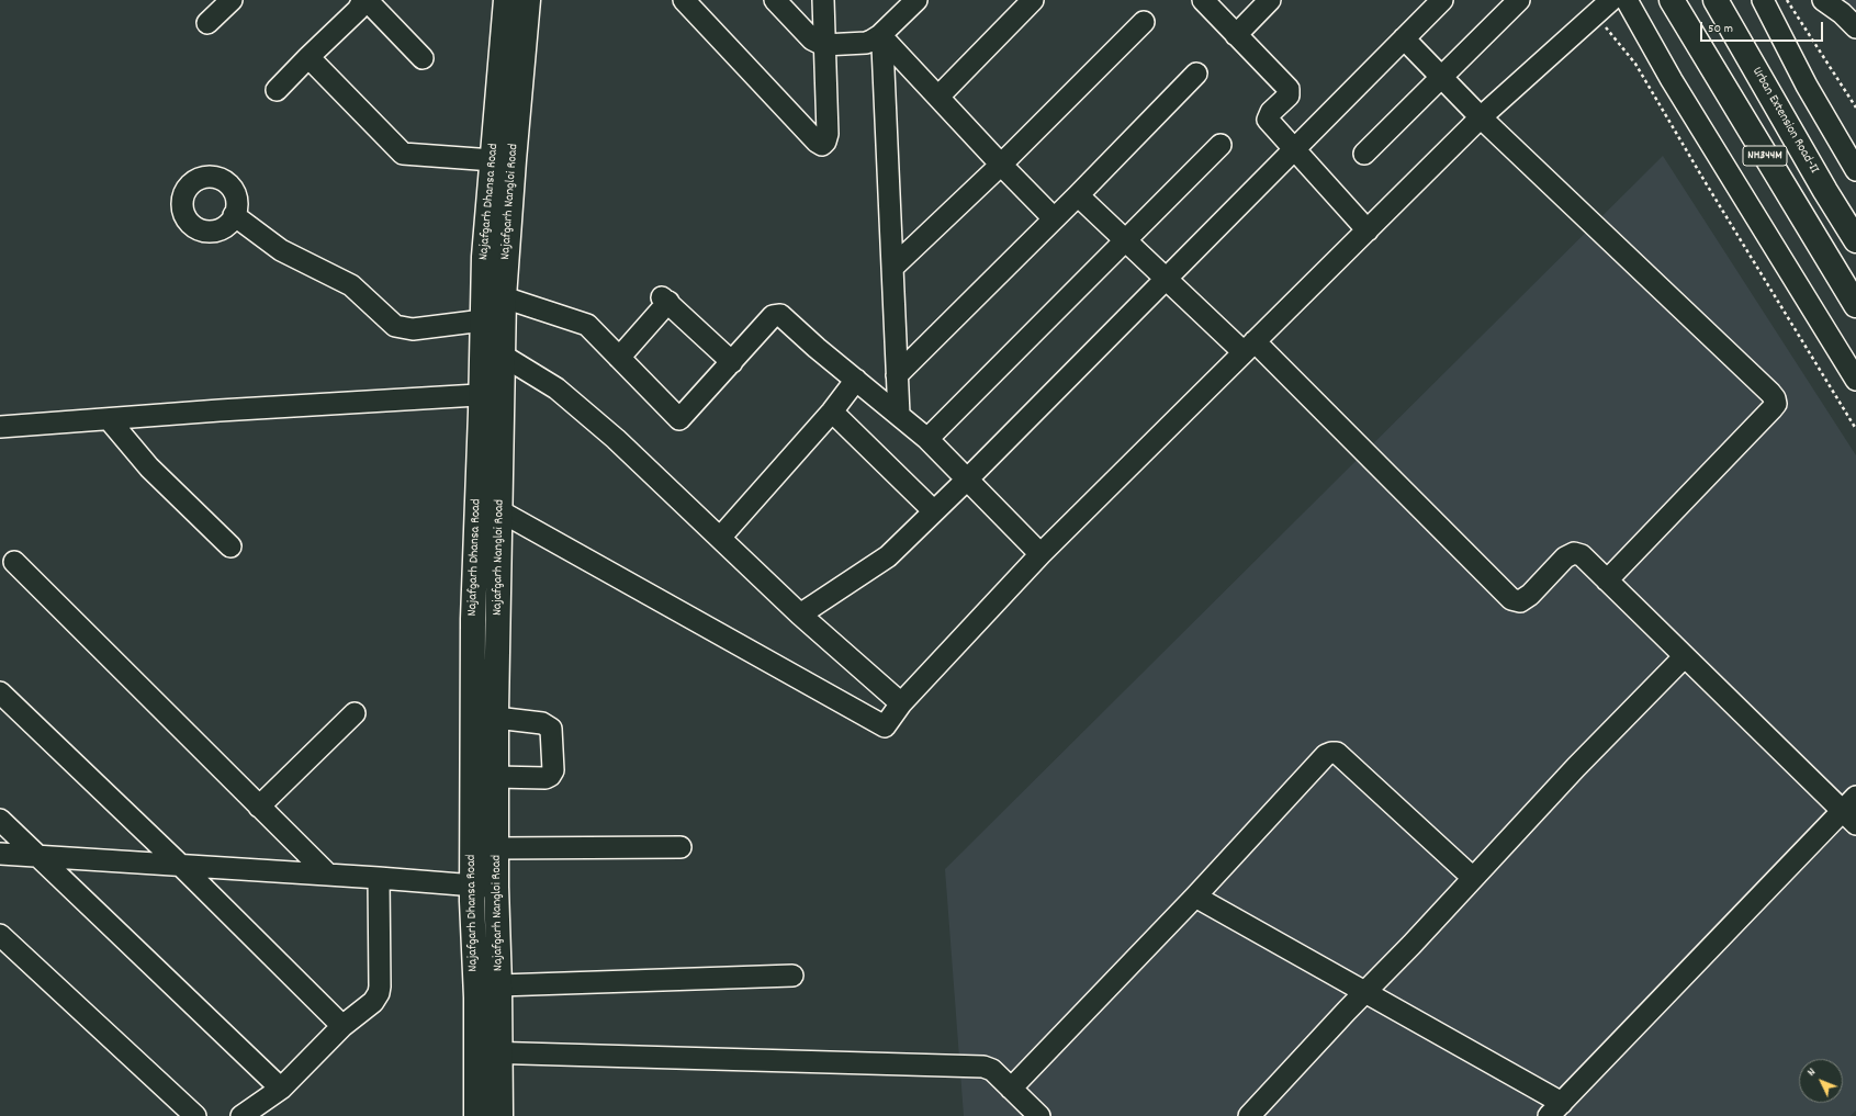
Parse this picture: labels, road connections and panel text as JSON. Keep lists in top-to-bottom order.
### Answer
{
  "streets": {
    "main road": [
      "Urban Extension Road-II",
      "NH344M",
      "Najafgarh Dhansa Road",
      "Najafgarh Nangloi Road"
    ]
  },
  "crossings": [
    ["Najafgarh Dhansa Road", "Najafgarh Nangloi Road"]
  ],
  "scale_bar": "50 m",
  "north": "top left"
}
